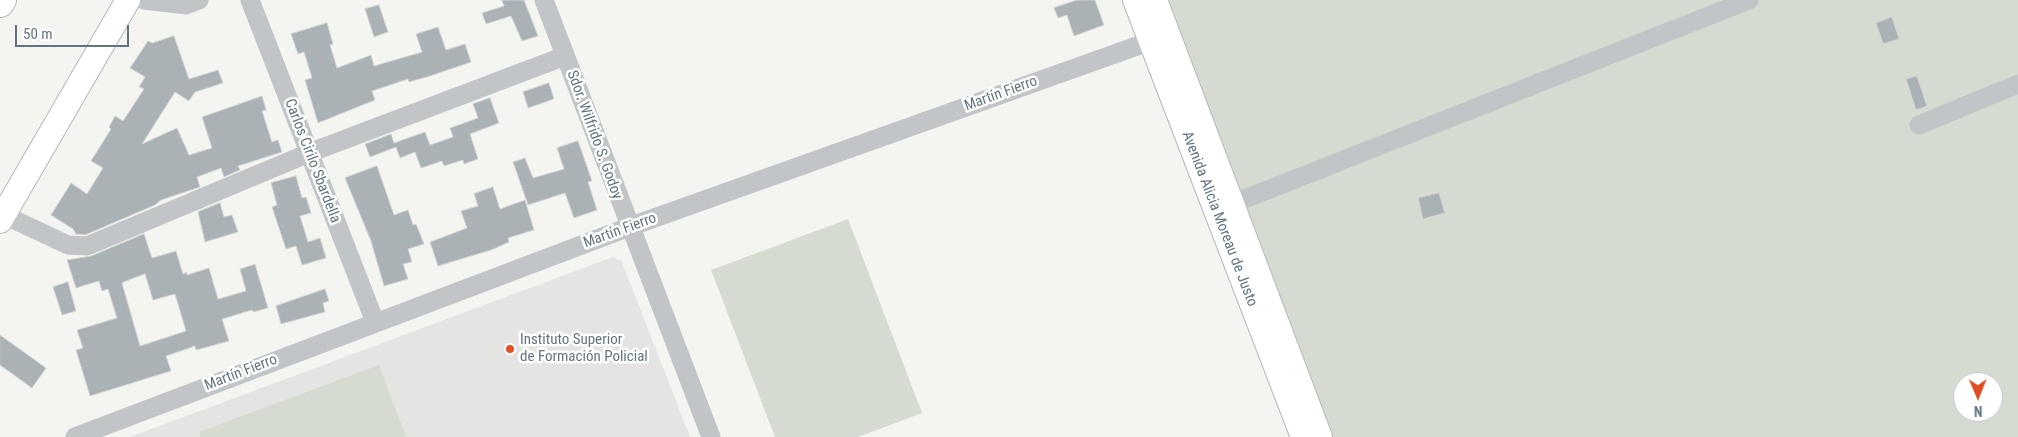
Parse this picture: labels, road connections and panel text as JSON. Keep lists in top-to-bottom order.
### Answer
{
  "streets": {
    "main road": ["Avenida Alicia Moreau de Justo"],
    "street": ["Martín Fierro", "Sdor. Wilfrido S. Godoy", "Carlos Cirilo Sbardella"]
  },
  "crossings": [
    ["Martín Fierro", "Sdor. Wilfrido S. Godoy"],
    ["Martín Fierro", "Carlos Cirilo Sbardella"],
    ["Martín Fierro", "Avenida Alicia Moreau de Justo"]
  ],
  "places": ["Instituto Superior de Formación Policial"],
  "scale_bar": "50 m",
  "north": "bottom"
}
